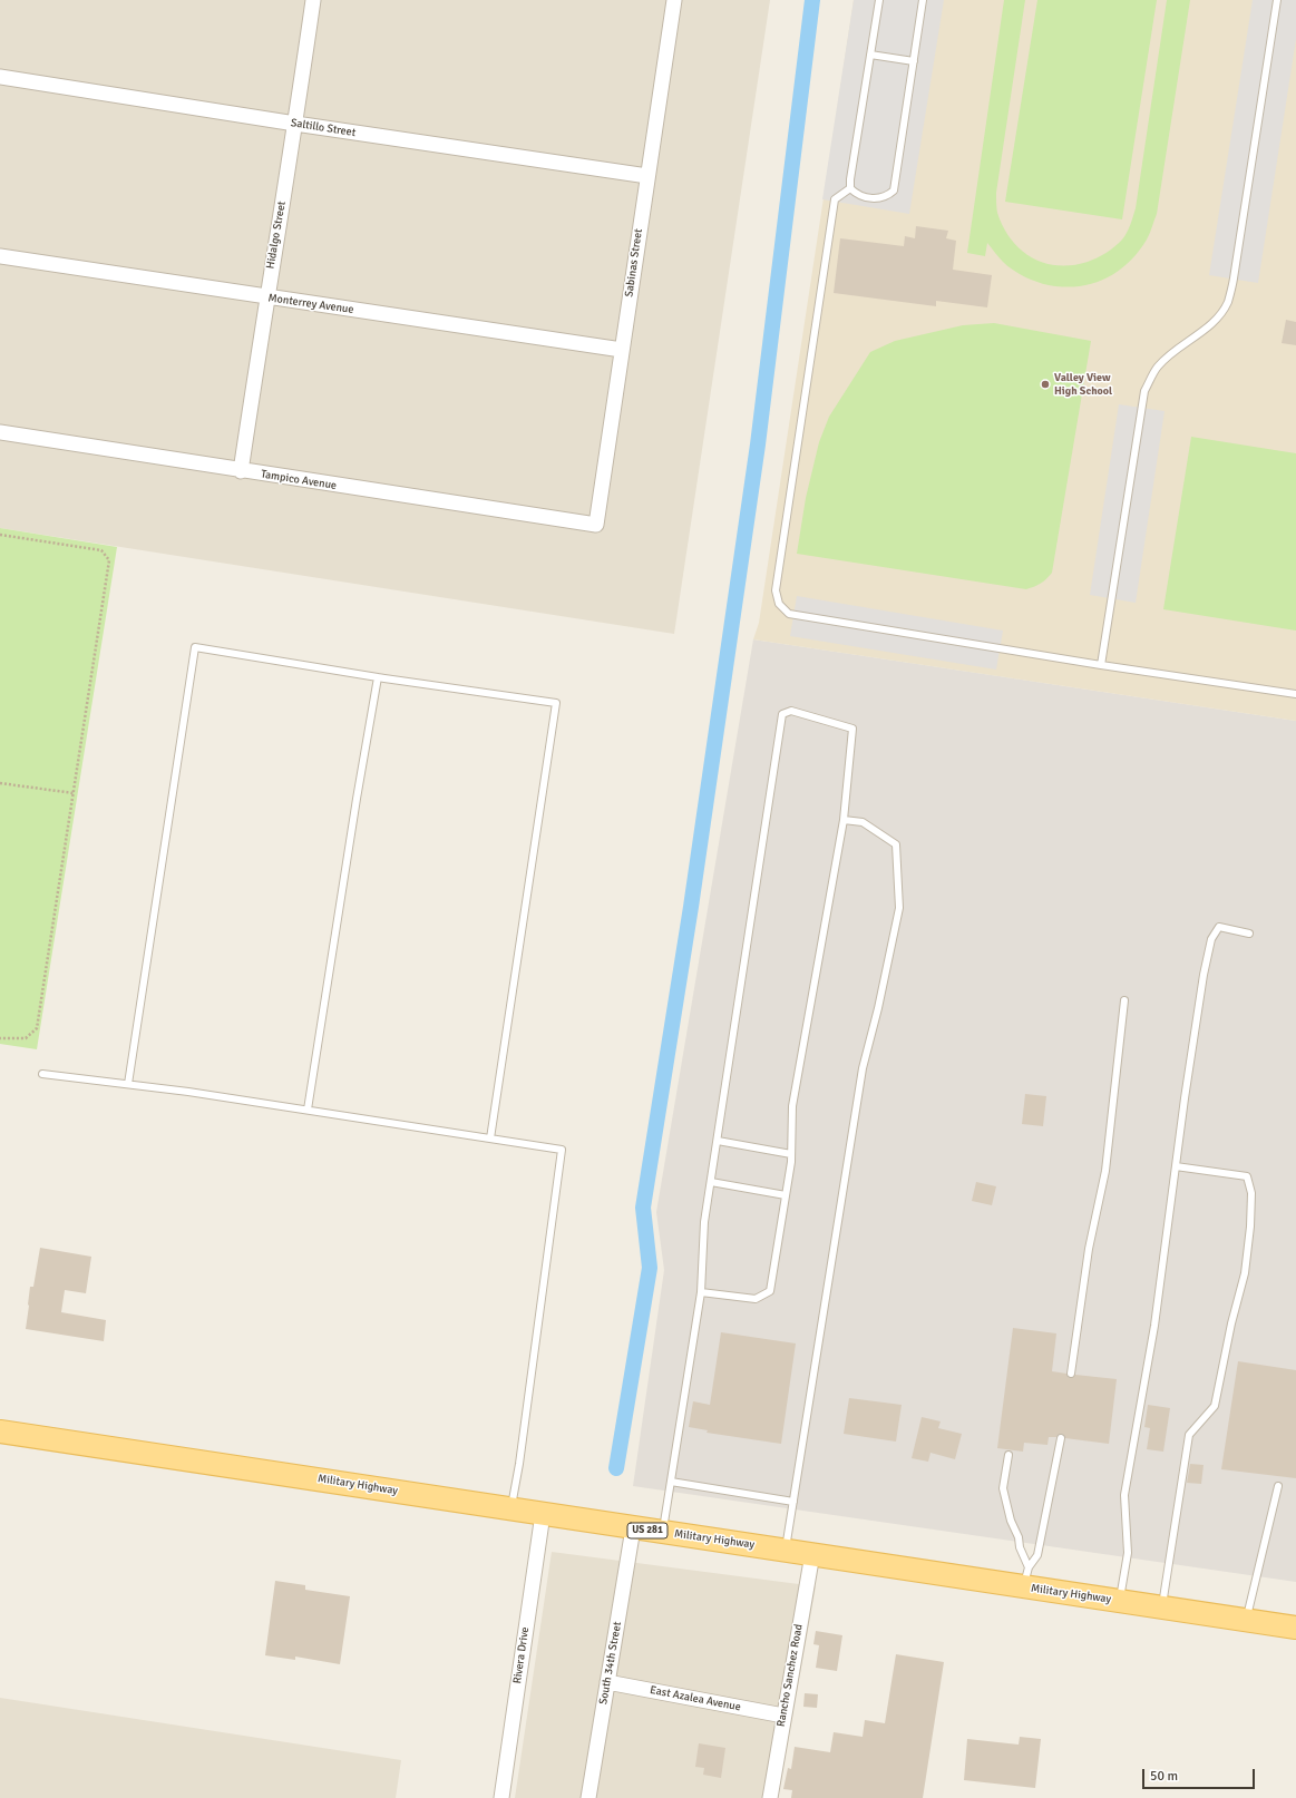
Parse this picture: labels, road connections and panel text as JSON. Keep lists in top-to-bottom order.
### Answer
{
  "streets": {
    "main road": ["Military Highway", "US 281"],
    "street": [
      "Saltillo Street",
      "Hidalgo Street",
      "Sabinas Street",
      "Monterrey Avenue",
      "Tampico Avenue",
      "Rivera Drive",
      "South 34th Street",
      "Rancho Sanchez Road",
      "East Azalea Avenue"
    ]
  },
  "crossings": [
    ["Saltillo Street", "Hidalgo Street"],
    ["Saltillo Street", "Sabinas Street"],
    ["Hidalgo Street", "Monterrey Avenue"],
    ["Hidalgo Street", "Tampico Avenue"],
    ["Sabinas Street", "Monterrey Avenue"],
    ["Sabinas Street", "Tampico Avenue"],
    ["Military Highway", "Rivera Drive"],
    ["Military Highway", "South 34th Street"],
    ["Military Highway", "Rancho Sanchez Road"],
    ["South 34th Street", "East Azalea Avenue"],
    ["Rancho Sanchez Road", "East Azalea Avenue"]
  ],
  "places": ["Valley View High School"],
  "scale_bar": "50 m"
}
